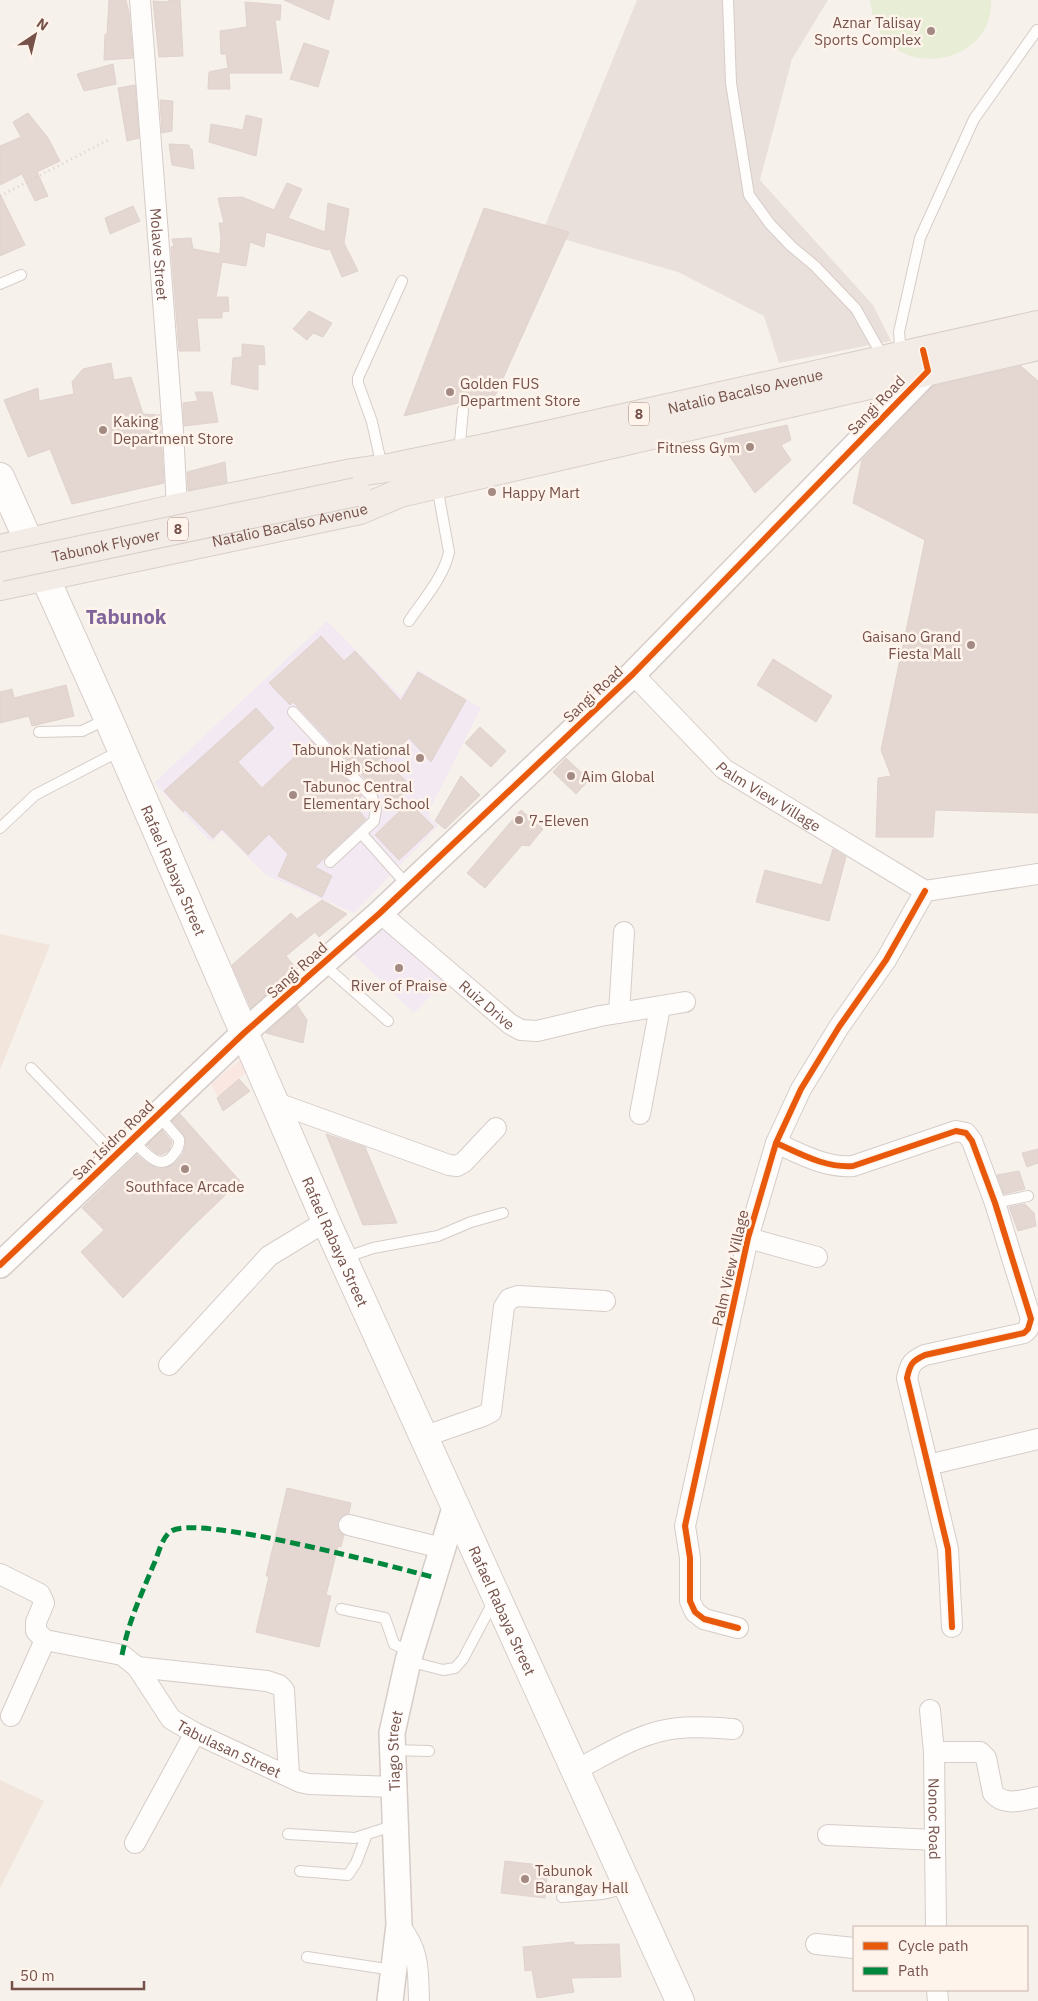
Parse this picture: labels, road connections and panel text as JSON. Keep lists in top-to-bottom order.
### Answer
{
  "streets": {
    "main road": [
      "Natalio Bacalso Avenue",
      "8",
      "Tabunok Flyover",
      "Rafael Rabaya Street"
    ],
    "street": [
      "Molave Street",
      "Sangi Road",
      "Palm View Village",
      "Ruiz Drive",
      "San Isidro Road",
      "Tabulasan Street",
      "Tiago Street",
      "Nonoc Road"
    ]
  },
  "crossings": [
    ["Molave Street", "Natalio Bacalso Avenue"],
    ["Natalio Bacalso Avenue", "Sangi Road"],
    ["Natalio Bacalso Avenue", "Tabunok Flyover"],
    ["Natalio Bacalso Avenue", "Rafael Rabaya Street"],
    ["Sangi Road", "Palm View Village"],
    ["Sangi Road", "Rafael Rabaya Street"],
    ["Sangi Road", "Ruiz Drive"],
    ["Sangi Road", "San Isidro Road"],
    ["Rafael Rabaya Street", "San Isidro Road"],
    ["Rafael Rabaya Street", "Tiago Street"],
    ["Tabulasan Street", "Tiago Street"]
  ],
  "districts": ["Tabunok"],
  "places": [
    "Aznar Talisay Sports Complex",
    "Golden FUS Department Store",
    "Kaking Department Store",
    "Fitness Gym",
    "Happy Mart",
    "Gaisano Grand Fiesta Mall",
    "Tabunok National High School",
    "Aim Global",
    "Tabunoc Central Elementary School",
    "7-Eleven",
    "River of Praise",
    "Southface Arcade",
    "Tabunok Barangay Hall"
  ],
  "legend": ["Cycle path", "Path"],
  "scale_bar": "50 m",
  "north": "top right"
}
